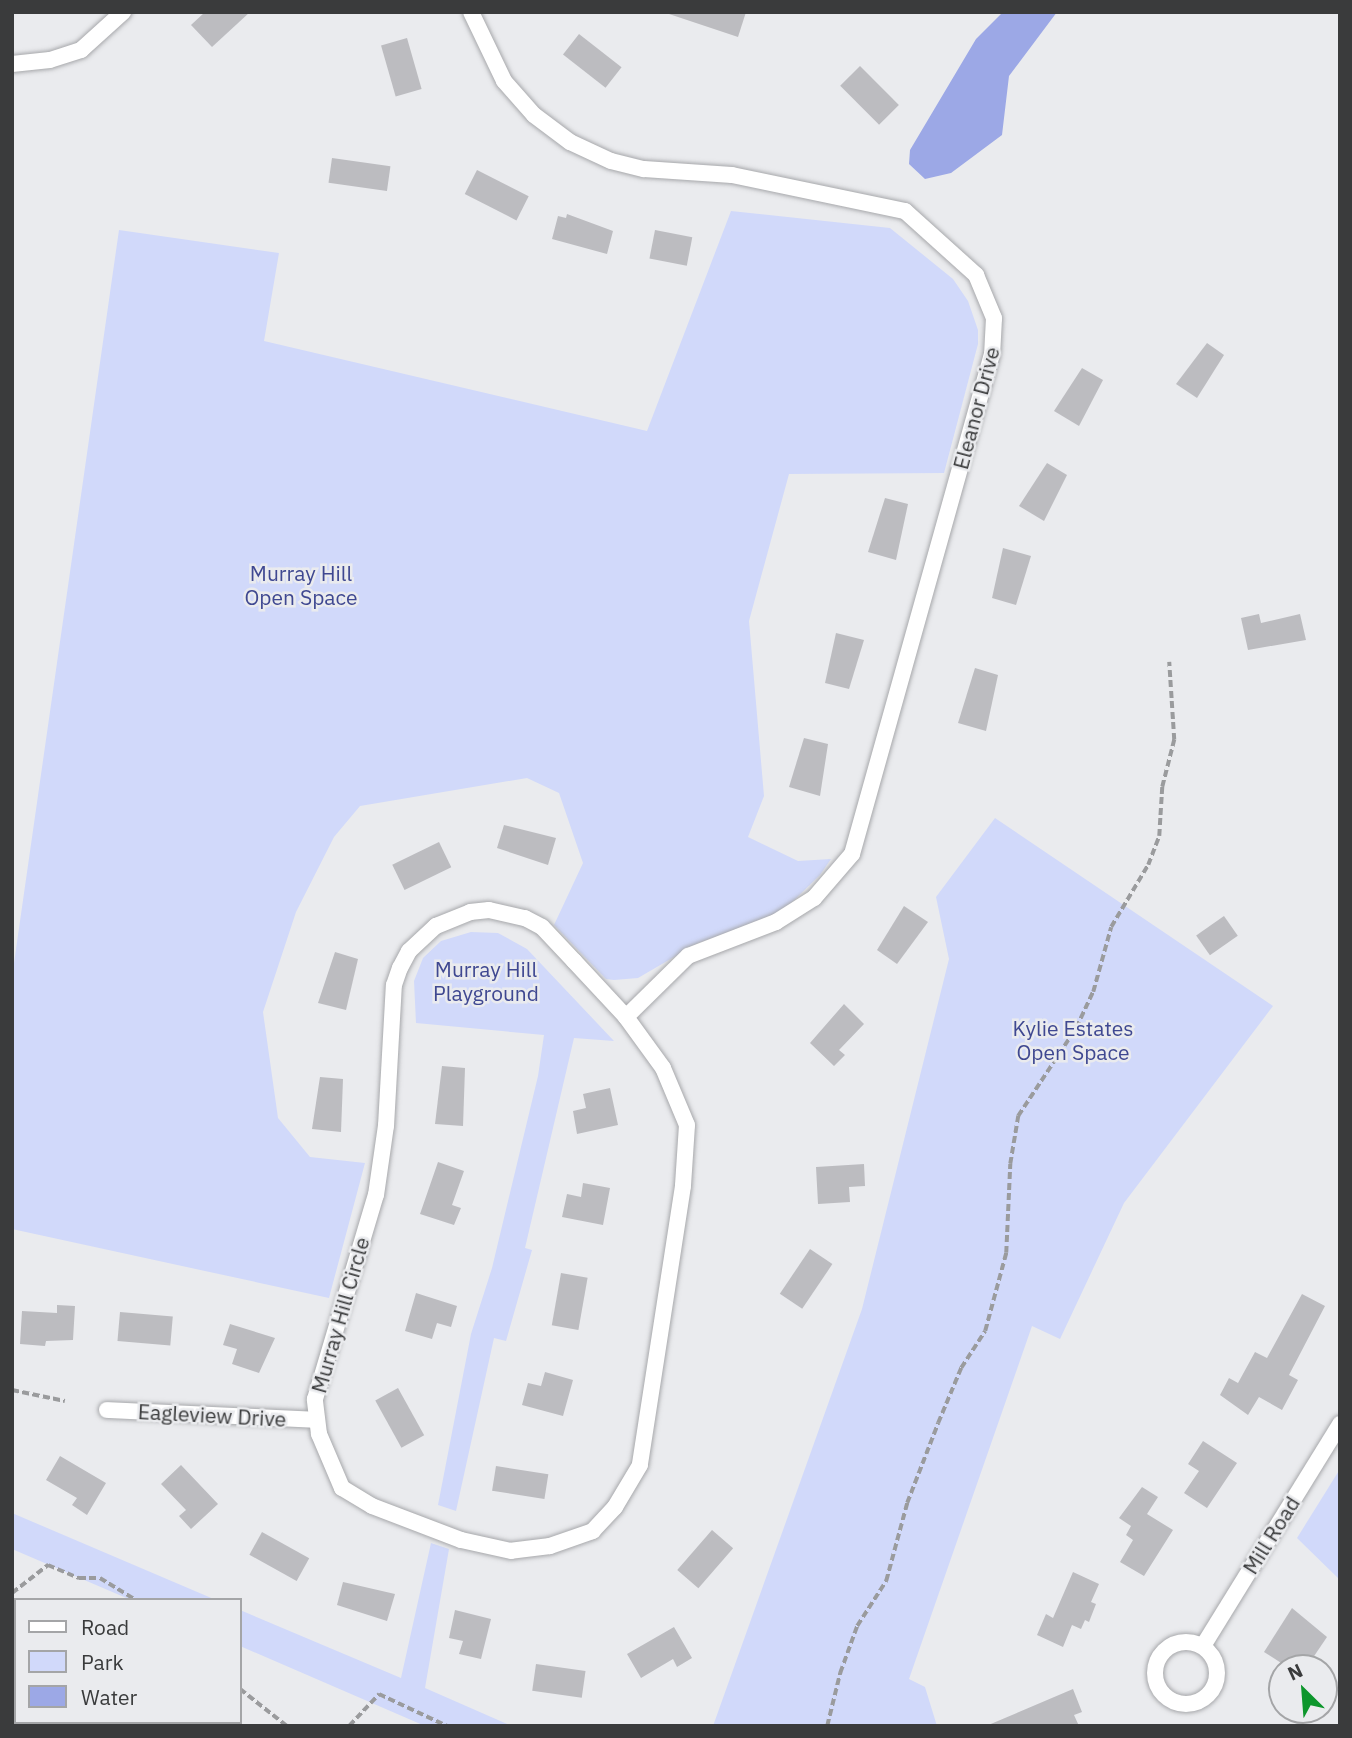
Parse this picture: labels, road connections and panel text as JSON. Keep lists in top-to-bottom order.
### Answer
{
  "streets": {
    "street": [
      "Eleanor Drive",
      "Murray Hill Circle",
      "Eagleview Drive",
      "Mill Road"
    ]
  },
  "crossings": [
    ["Eleanor Drive", "Murray Hill Circle"],
    ["Murray Hill Circle", "Eagleview Drive"]
  ],
  "parks": ["Murray Hill Open Space", "Murray Hill Playground", "Kylie Estates Open Space"],
  "legend": ["Road", "Park", "Water"],
  "north": "top left"
}
